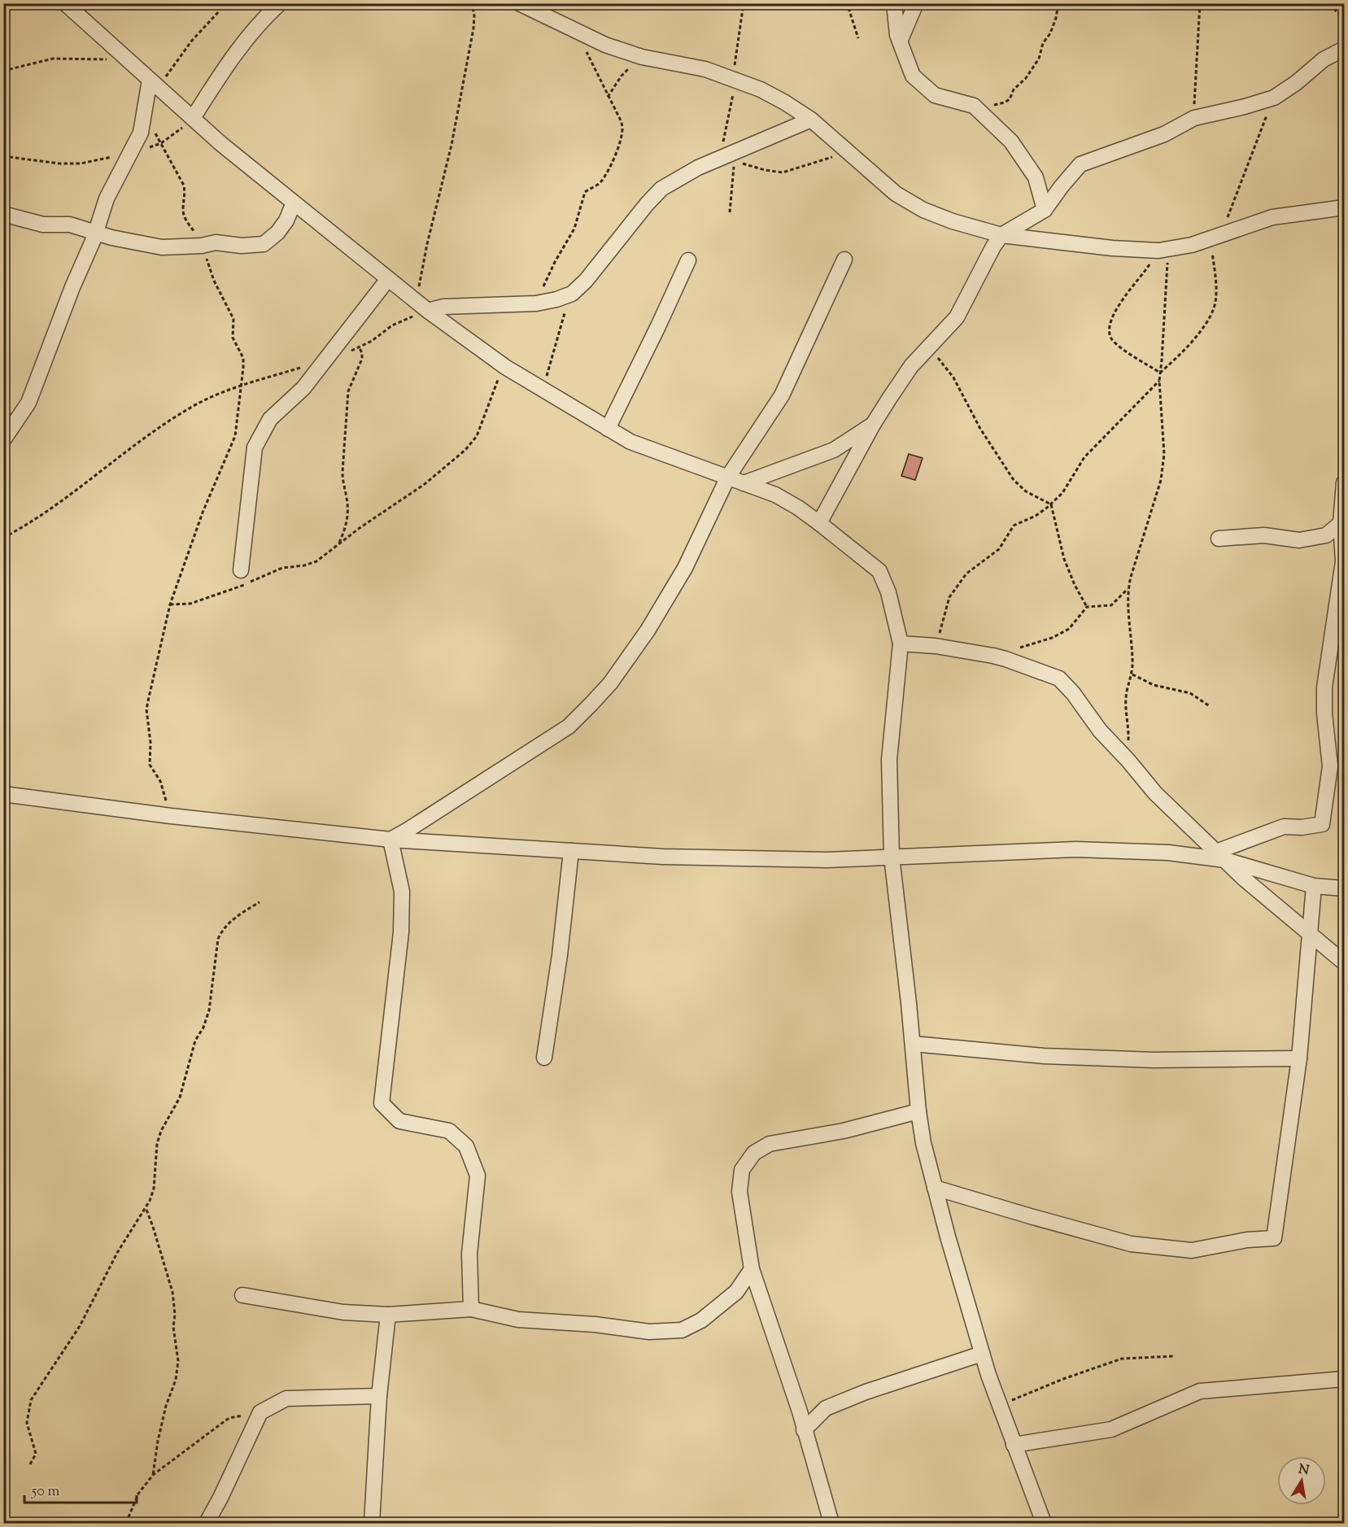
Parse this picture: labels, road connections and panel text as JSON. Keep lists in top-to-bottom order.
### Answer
{
  "scale_bar": "50 m",
  "north": "top"
}
